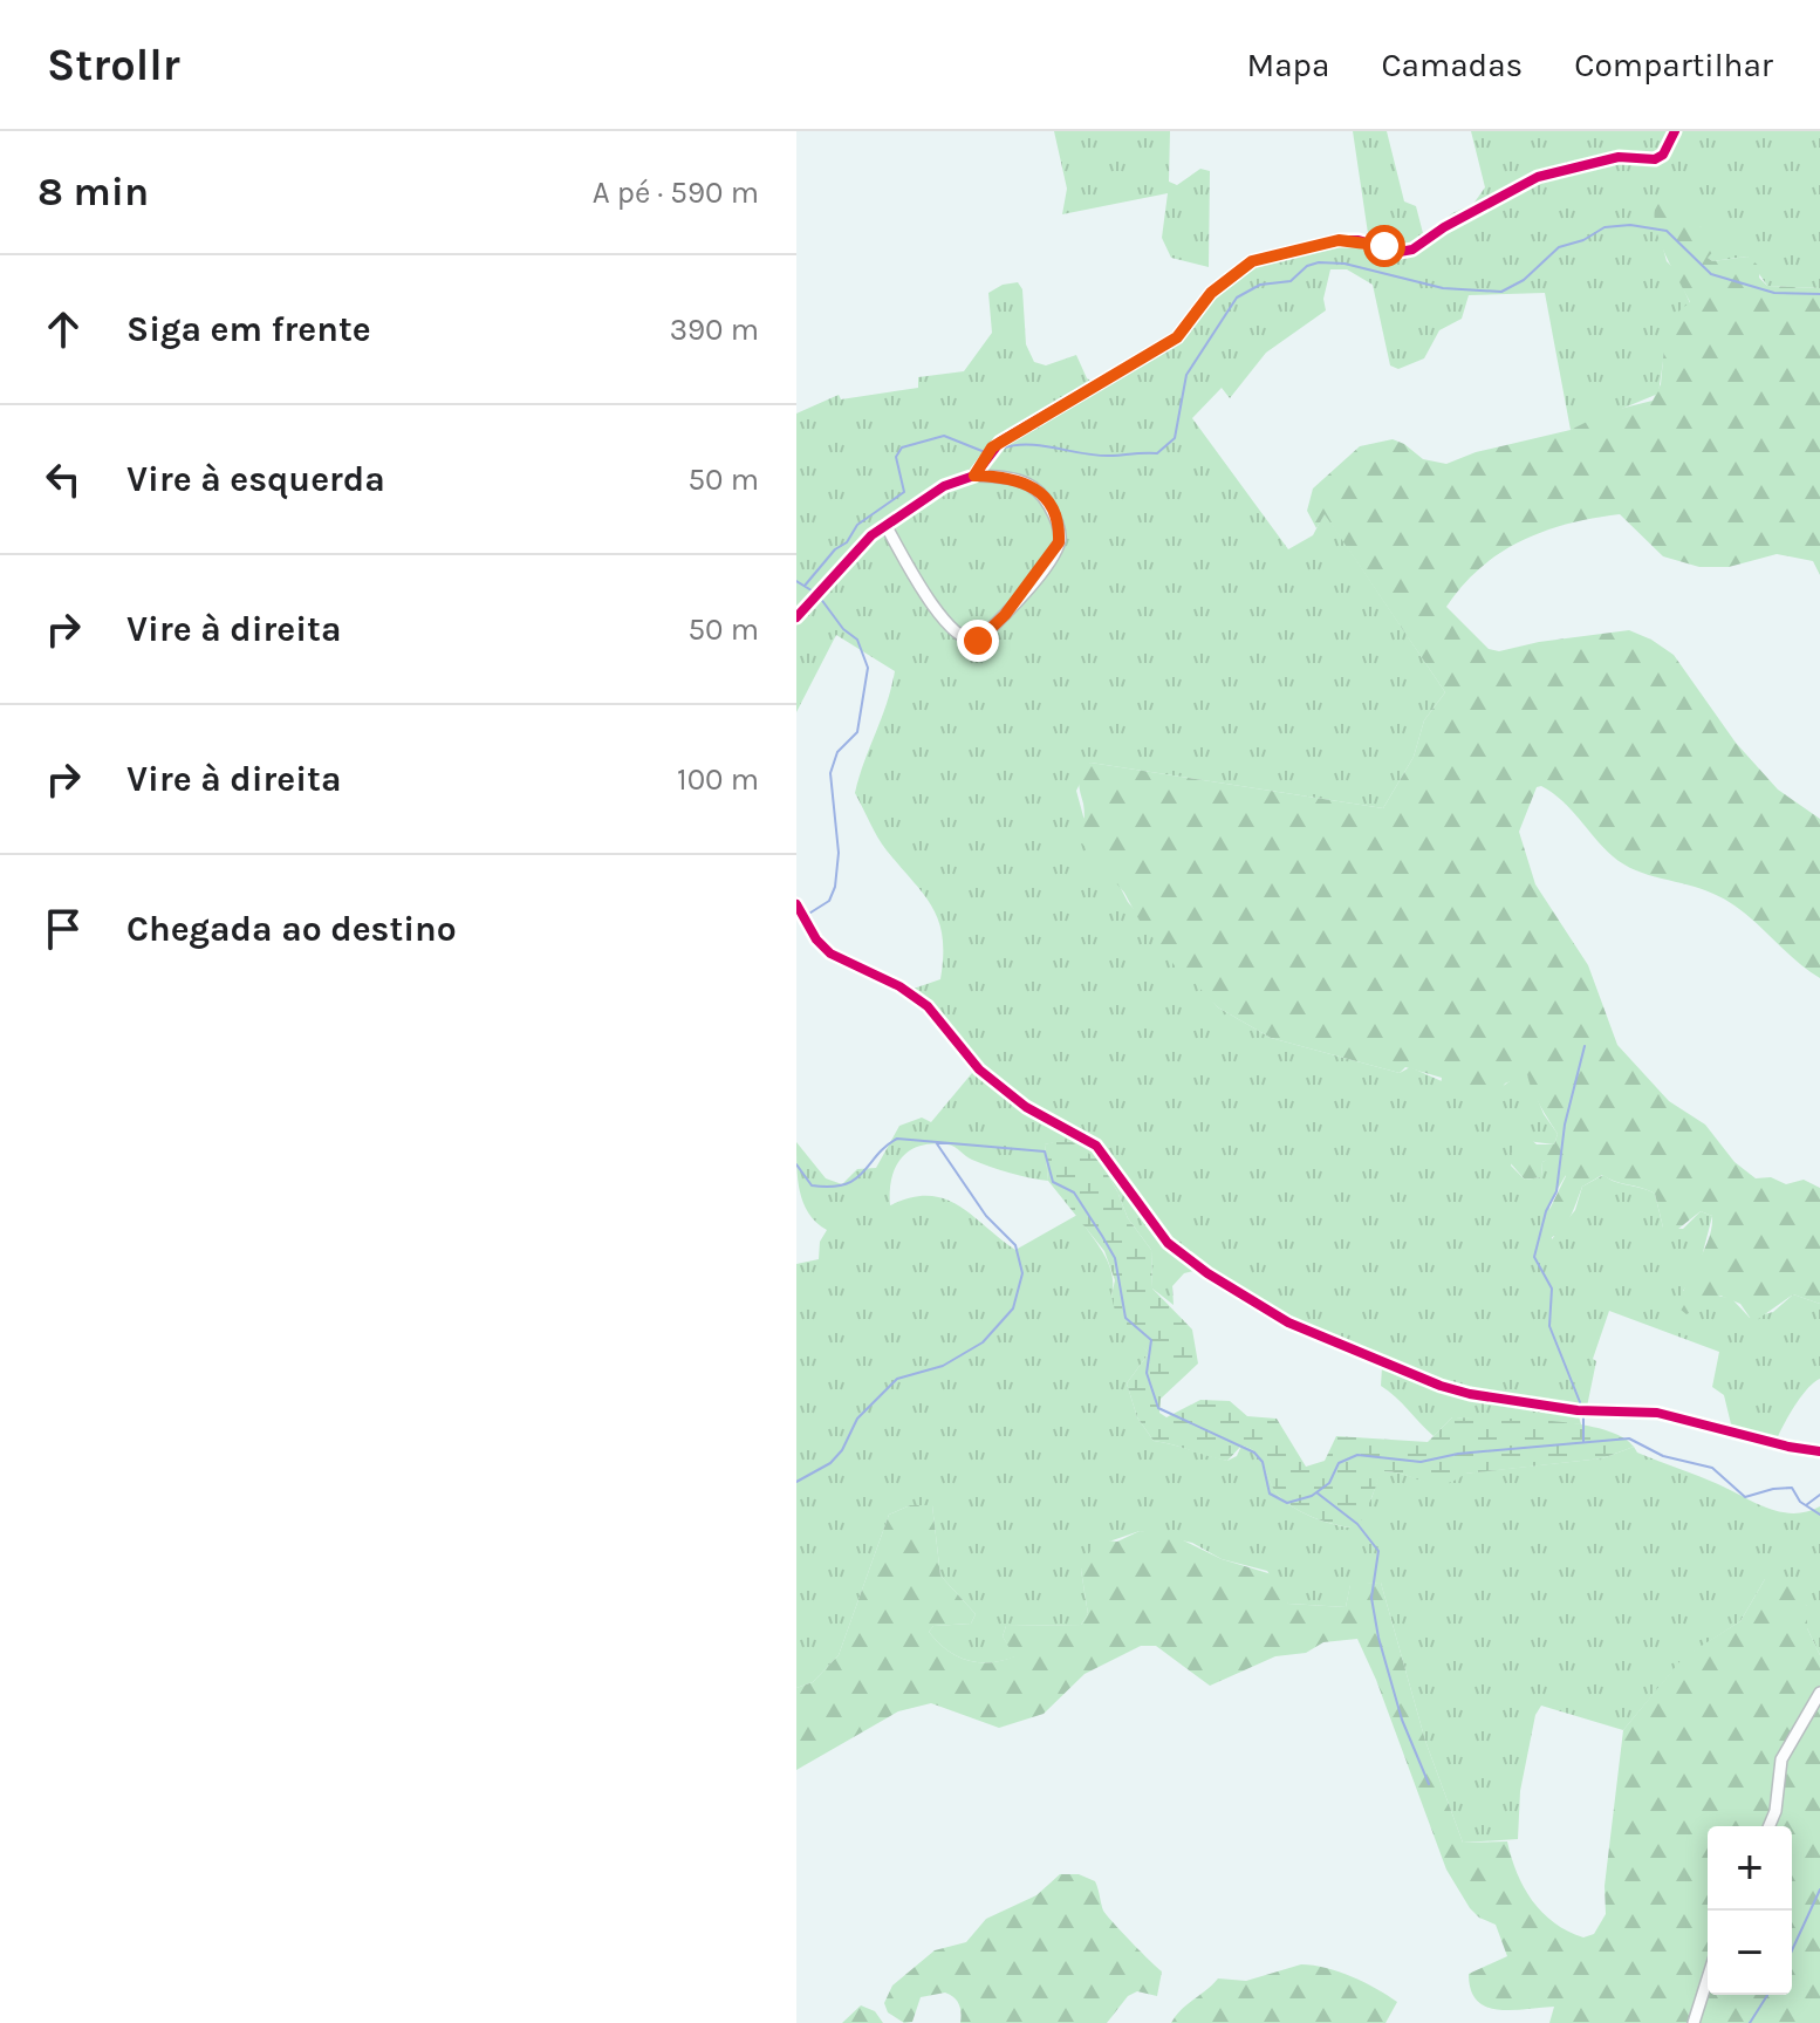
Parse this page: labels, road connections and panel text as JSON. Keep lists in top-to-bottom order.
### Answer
{
  "page": {
    "header": "Strollr",
    "nav": ["Mapa", "Camadas", "Compartilhar"],
    "heading": ["8 min", "A pé · 590 m"],
    "list": [
      ["Siga em frente", "390 m"],
      ["Vire à esquerda", "50 m"],
      ["Vire à direita", "50 m"],
      ["Vire à direita", "100 m"],
      "Chegada ao destino"
    ],
    "map_buttons": ["+", "−"]
  }
}
